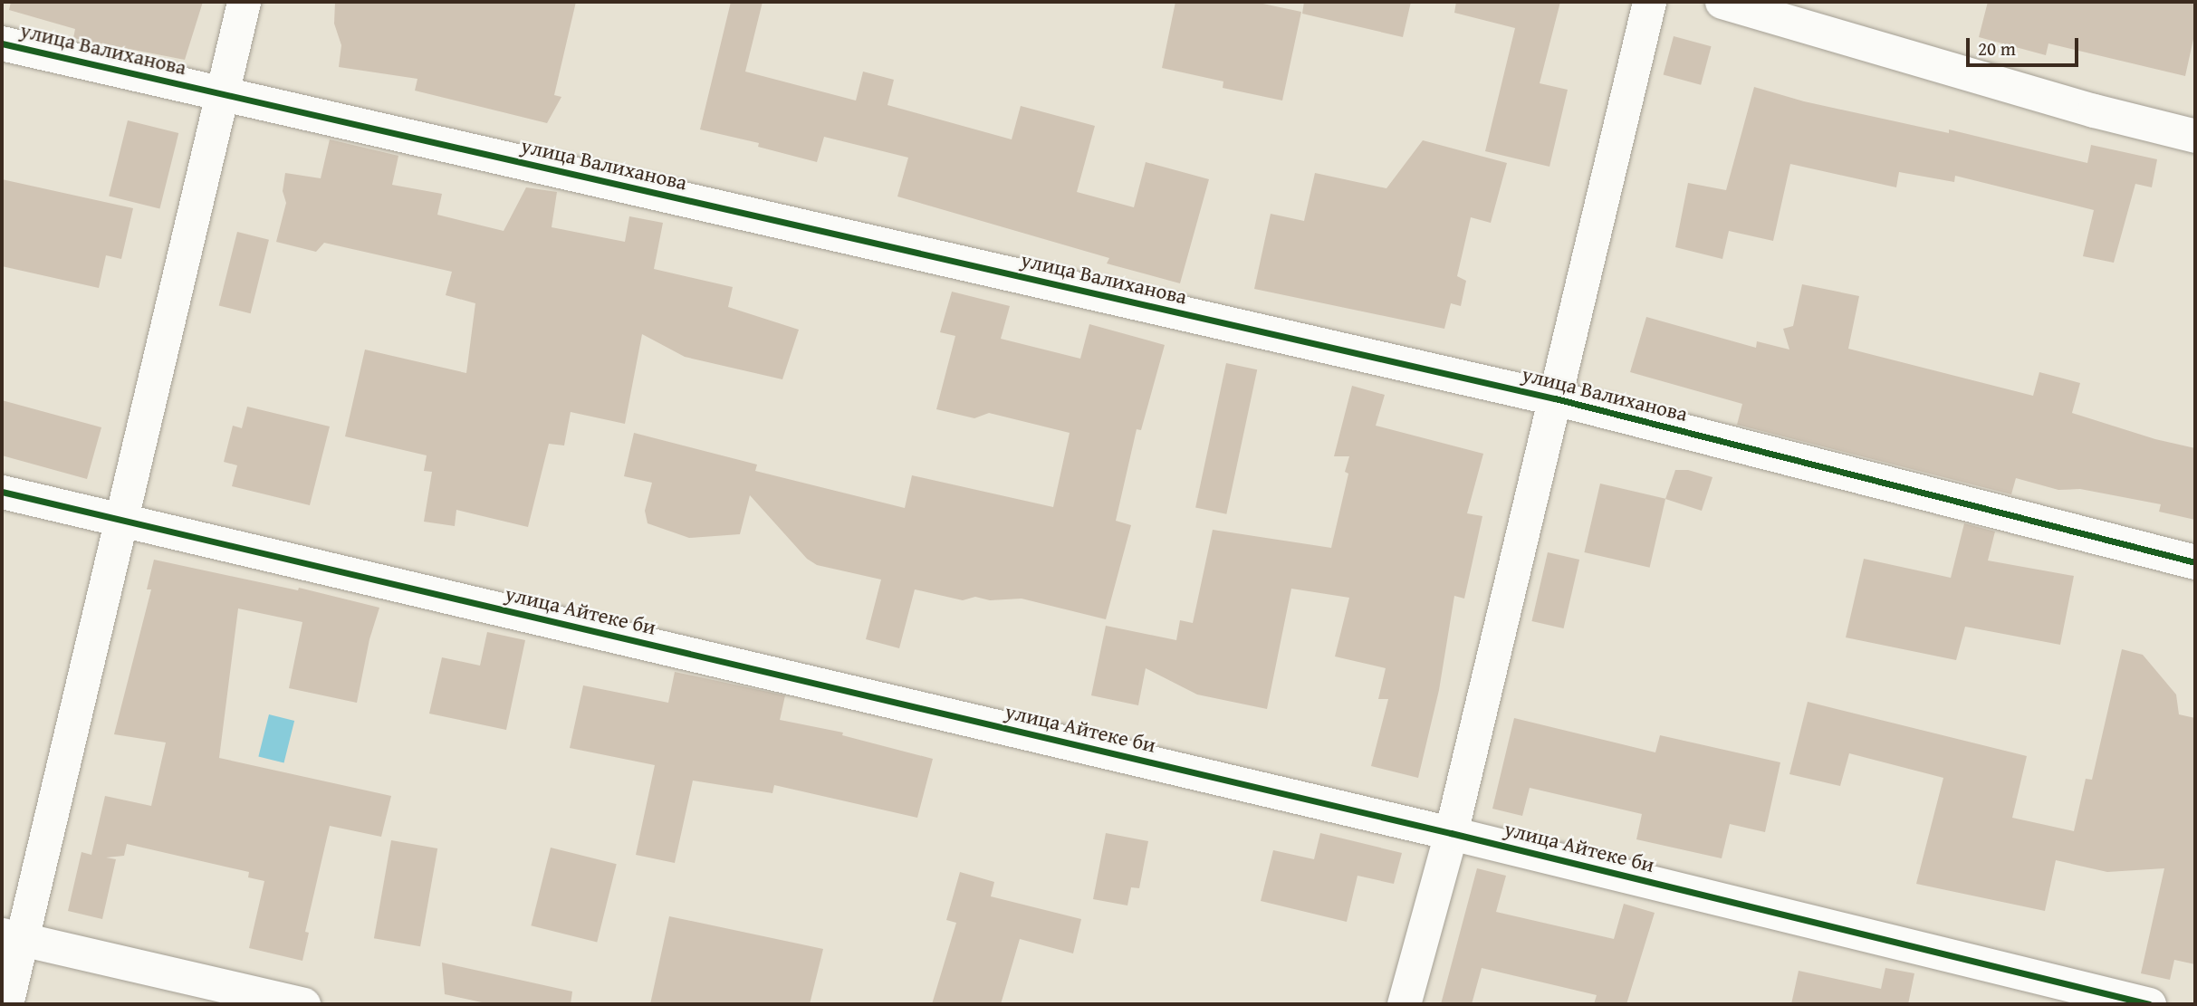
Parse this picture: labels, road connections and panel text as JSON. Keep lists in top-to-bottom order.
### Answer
{
  "streets": {
    "street": ["улица Валиханова", "улица Айтеке би"]
  },
  "scale_bar": "20 m"
}
